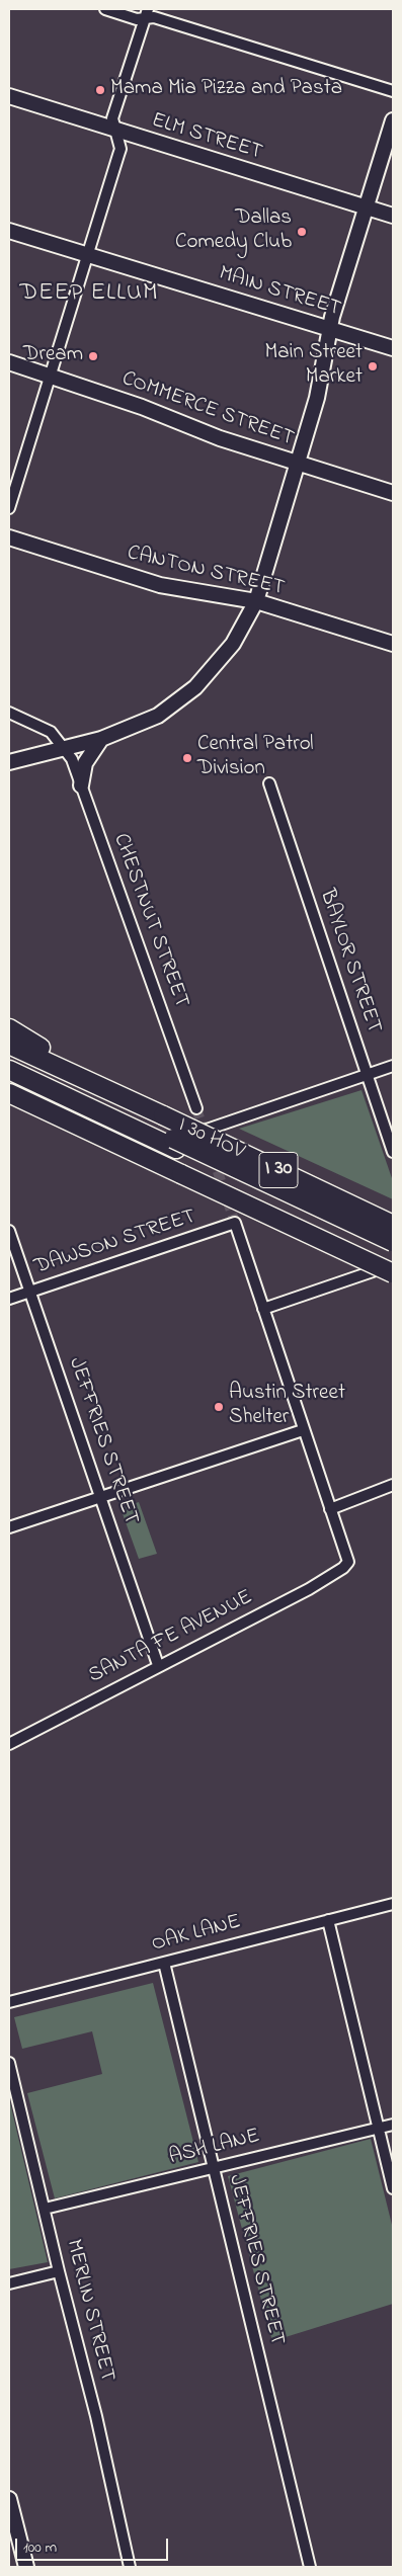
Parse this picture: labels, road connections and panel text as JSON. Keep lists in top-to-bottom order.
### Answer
{
  "streets": {
    "highway": ["I 30 HOV", "I 30"],
    "main road": [
      "ELM STREET",
      "MAIN STREET",
      "COMMERCE STREET",
      "CANTON STREET"
    ],
    "street": [
      "CHESTNUT STREET",
      "BAYLOR STREET",
      "DAWSON STREET",
      "JEFFRIES STREET",
      "SANTA FE AVENUE",
      "OAK LANE",
      "ASH LANE",
      "MERLIN STREET"
    ]
  },
  "crossings": [
    ["DAWSON STREET", "JEFFRIES STREET"],
    ["JEFFRIES STREET", "SANTA FE AVENUE"],
    ["JEFFRIES STREET", "OAK LANE"],
    ["JEFFRIES STREET", "ASH LANE"],
    ["ASH LANE", "MERLIN STREET"]
  ],
  "districts": ["DEEP ELLUM"],
  "places": [
    "Mama Mia Pizza and Pasta",
    "Dallas Comedy Club",
    "Dream",
    "Main Street Market",
    "Central Patrol Division",
    "Austin Street Shelter"
  ],
  "scale_bar": "100 m"
}
